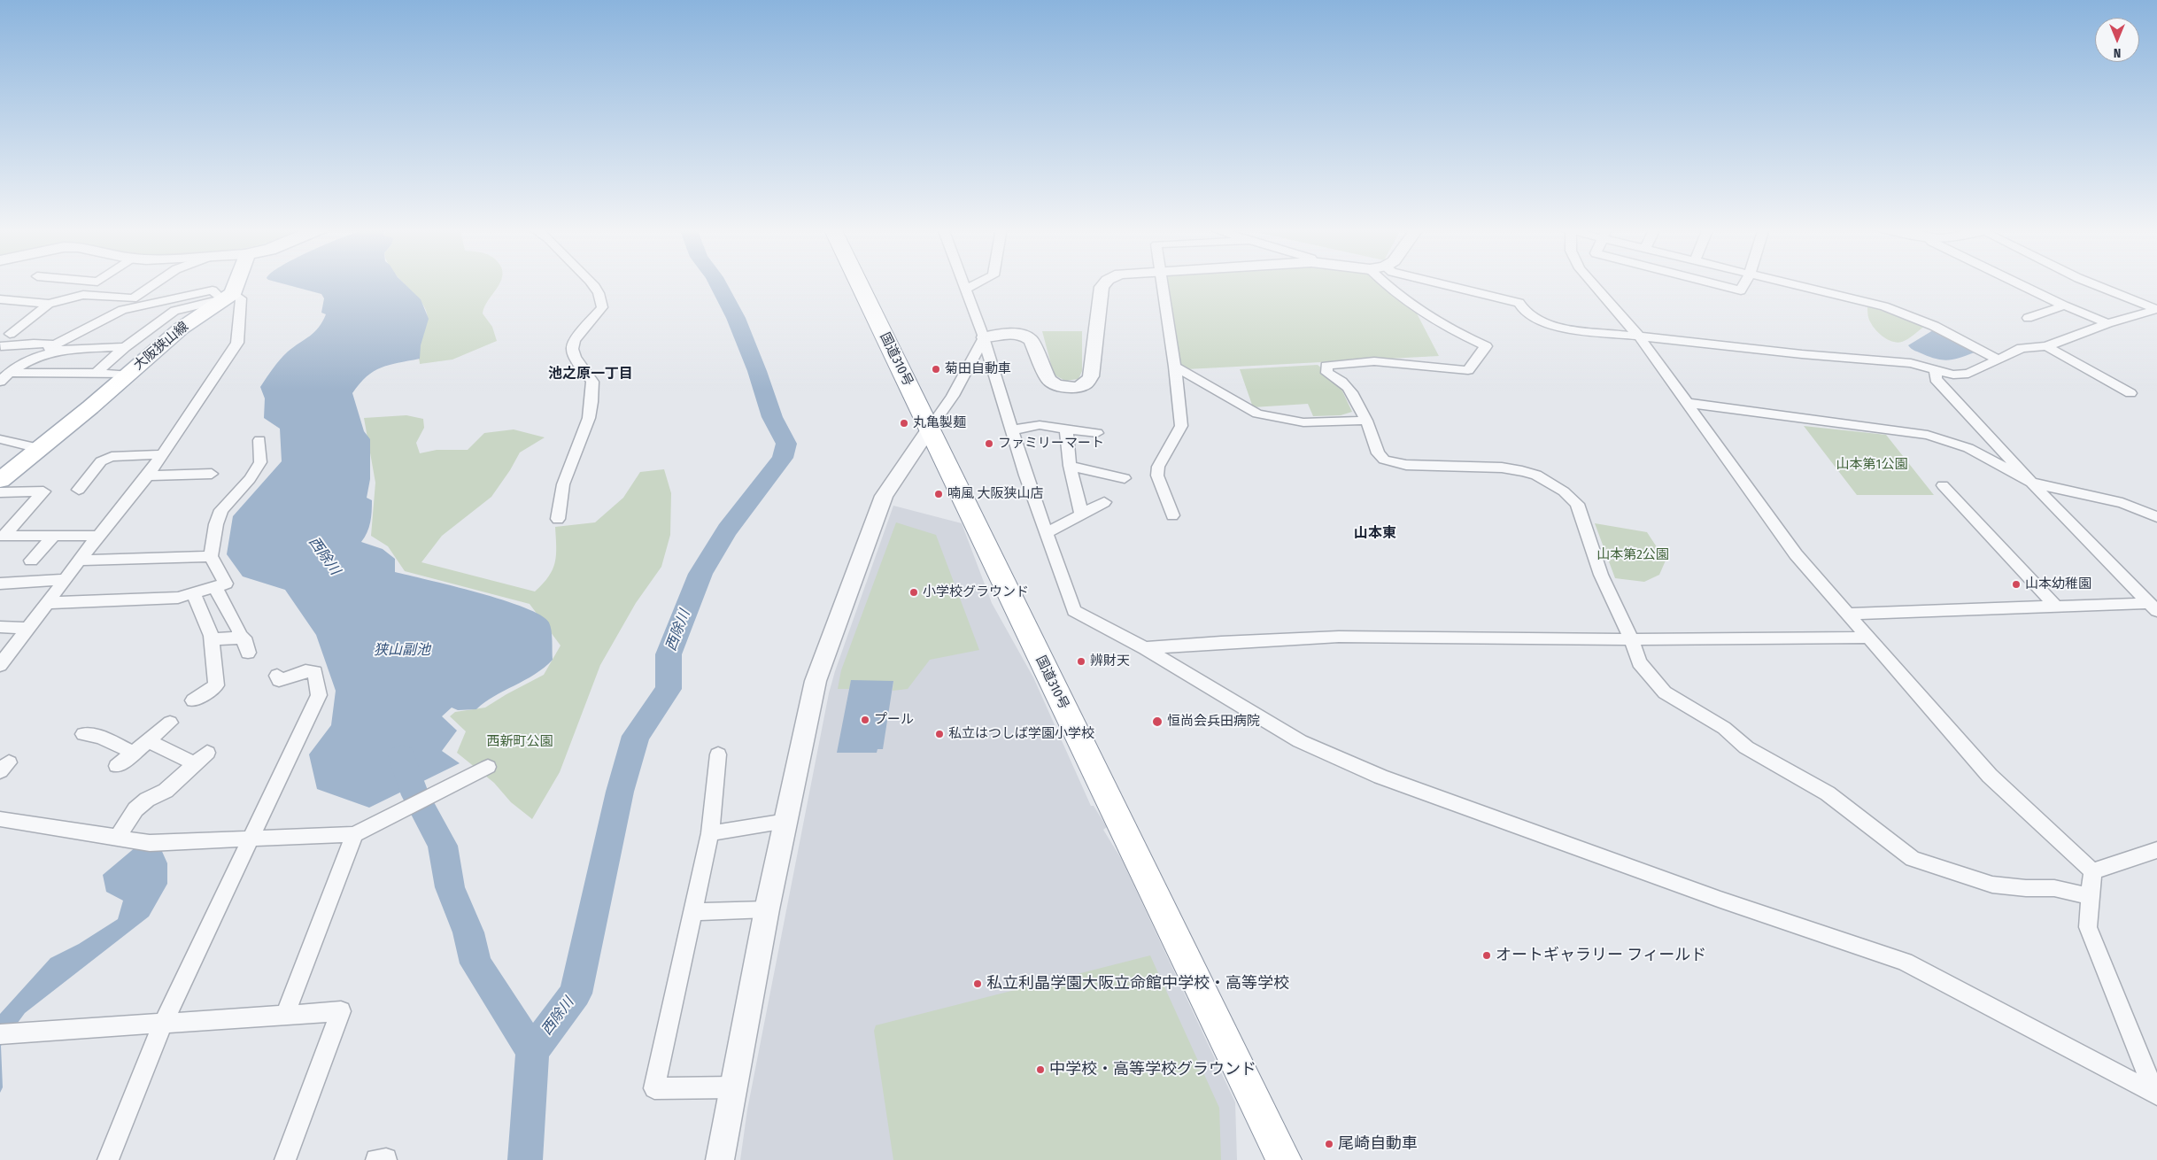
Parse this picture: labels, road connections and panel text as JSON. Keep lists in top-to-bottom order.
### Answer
{
  "streets": {
    "highway": ["国道310号"],
    "main road": ["大阪狭山線"]
  },
  "districts": ["池之原一丁目", "山本東"],
  "water": ["西除川", "狭山副池"],
  "parks": ["山本第1公園", "山本第2公園", "西新町公園"],
  "places": [
    "菊田自動車",
    "丸亀製麺",
    "ファミリーマート",
    "喃風 大阪狭山店",
    "山本幼稚園",
    "小学校グラウンド",
    "辨財天",
    "プール",
    "恒尚会兵田病院",
    "私立はつしば学園小学校",
    "オートギャラリー フィールド",
    "私立利晶学園大阪立命館中学校・高等学校",
    "中学校・高等学校グラウンド",
    "尾崎自動車"
  ],
  "north": "bottom"
}
